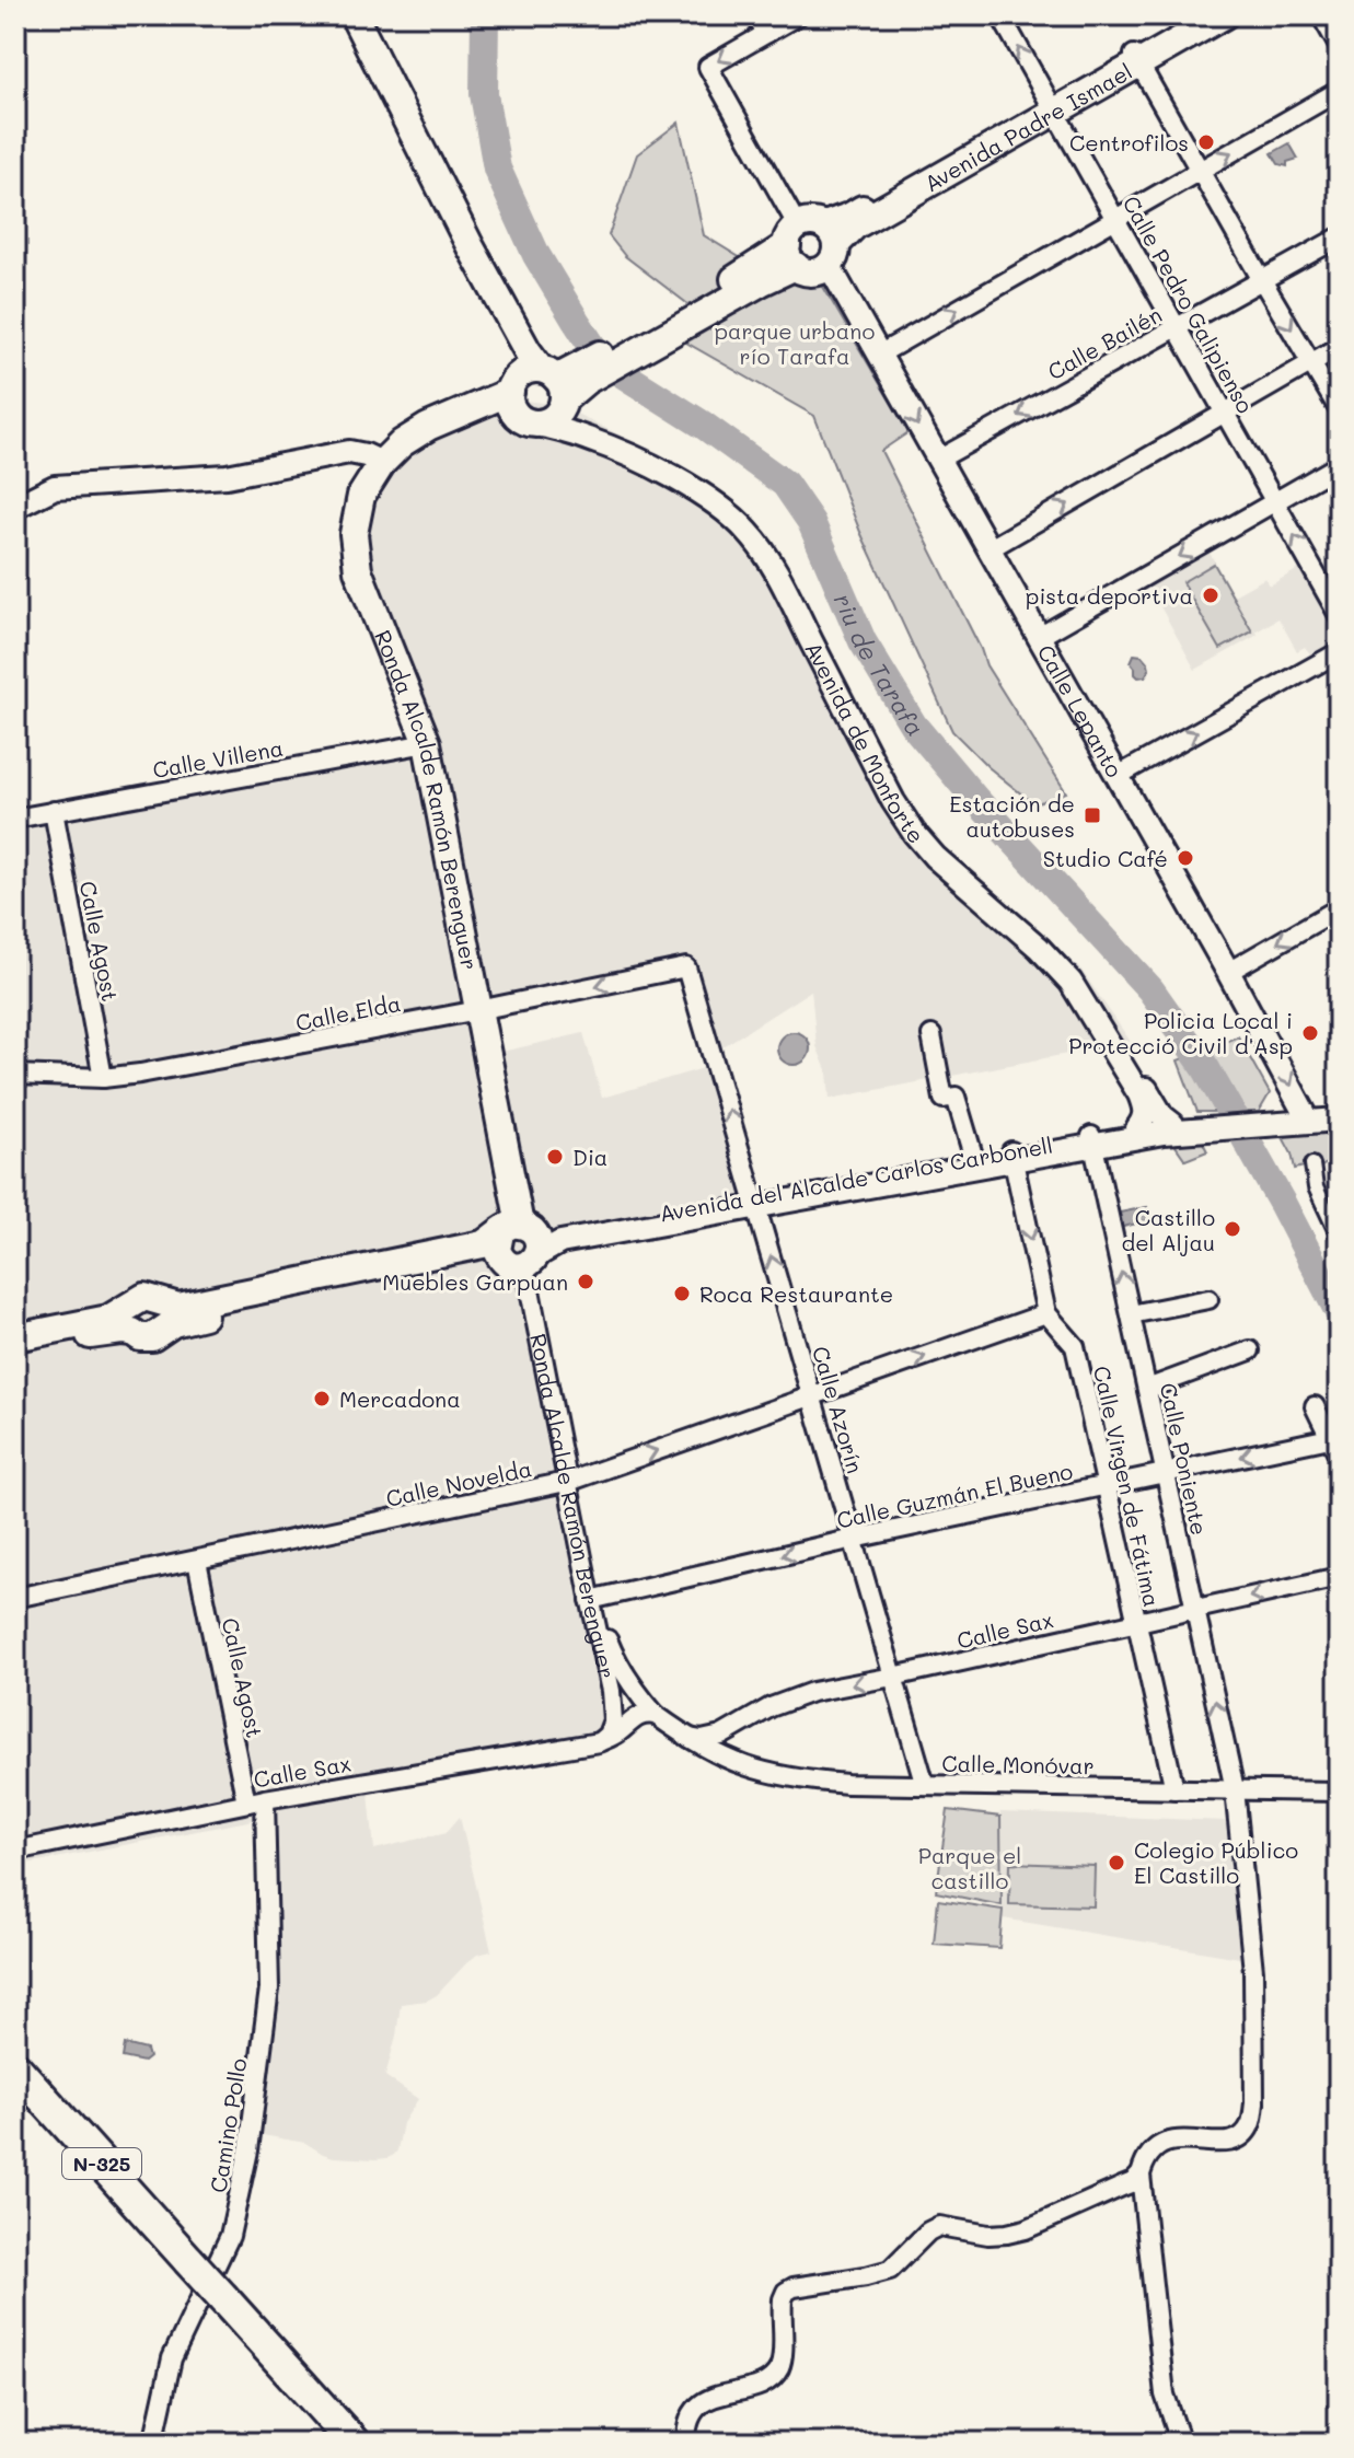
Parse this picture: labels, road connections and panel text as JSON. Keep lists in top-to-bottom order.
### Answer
{
  "streets": {
    "highway": ["N-325"],
    "main road": ["Avenida Padre Ismael", "Ronda Alcalde Ramón Berenguer", "Avenida del Alcalde Carlos Carbonell"],
    "street": [
      "Calle Pedro Galipienso",
      "Calle Bailén",
      "Calle Lepanto",
      "Avenida de Monforte",
      "Calle Villena",
      "Calle Agost",
      "Calle Elda",
      "Calle Azorín",
      "Calle Poniente",
      "Calle Novelda",
      "Calle Virgen de Fátima",
      "Calle Guzmán El Bueno",
      "Calle Sax",
      "Calle Monóvar",
      "Camino Pollo"
    ]
  },
  "crossings": [
    ["Avenida Padre Ismael", "Calle Pedro Galipienso"],
    ["Avenida Padre Ismael", "Calle Lepanto"],
    ["Avenida Padre Ismael", "Avenida de Monforte"],
    ["Avenida Padre Ismael", "Ronda Alcalde Ramón Berenguer"],
    ["Calle Pedro Galipienso", "Calle Bailén"],
    ["Calle Bailén", "Calle Lepanto"],
    ["Avenida de Monforte", "Ronda Alcalde Ramón Berenguer"],
    ["Avenida de Monforte", "Avenida del Alcalde Carlos Carbonell"],
    ["Calle Villena", "Ronda Alcalde Ramón Berenguer"],
    ["Calle Villena", "Calle Agost"],
    ["Ronda Alcalde Ramón Berenguer", "Calle Elda"],
    ["Ronda Alcalde Ramón Berenguer", "Avenida del Alcalde Carlos Carbonell"],
    ["Ronda Alcalde Ramón Berenguer", "Calle Novelda"],
    ["Ronda Alcalde Ramón Berenguer", "Calle Guzmán El Bueno"],
    ["Ronda Alcalde Ramón Berenguer", "Calle Sax"],
    ["Ronda Alcalde Ramón Berenguer", "Calle Monóvar"],
    ["Calle Agost", "Calle Elda"],
    ["Calle Agost", "Calle Novelda"],
    ["Calle Agost", "Calle Sax"],
    ["Calle Agost", "Camino Pollo"],
    ["Calle Elda", "Calle Azorín"],
    ["Avenida del Alcalde Carlos Carbonell", "Calle Azorín"],
    ["Avenida del Alcalde Carlos Carbonell", "Calle Poniente"],
    ["Avenida del Alcalde Carlos Carbonell", "Calle Virgen de Fátima"],
    ["Calle Azorín", "Calle Novelda"],
    ["Calle Azorín", "Calle Guzmán El Bueno"],
    ["Calle Azorín", "Calle Sax"],
    ["Calle Azorín", "Calle Monóvar"],
    ["Calle Poniente", "Calle Guzmán El Bueno"],
    ["Calle Poniente", "Calle Sax"],
    ["Calle Poniente", "Calle Monóvar"],
    ["Calle Novelda", "Calle Virgen de Fátima"],
    ["Calle Virgen de Fátima", "Calle Guzmán El Bueno"],
    ["Calle Virgen de Fátima", "Calle Sax"],
    ["Calle Virgen de Fátima", "Calle Monóvar"],
    ["Calle Sax", "Calle Monóvar"],
    ["Calle Sax", "Camino Pollo"]
  ],
  "one_way": ["Calle Azorín", "Calle Novelda"],
  "water": ["riu de Tarafa"],
  "parks": ["parque urbano río Tarafa", "Parque el castillo"],
  "places": {
    "other": [
      "Centrofilos",
      "pista deportiva",
      "Studio Café",
      "Policia Local i Protecció Civil d'Asp",
      "Dia",
      "Castillo del Aljau",
      "Muebles Garpuan",
      "Roca Restaurante",
      "Mercadona",
      "Colegio Público El Castillo"
    ],
    "transit": ["Estación de autobuses"]
  }
}
